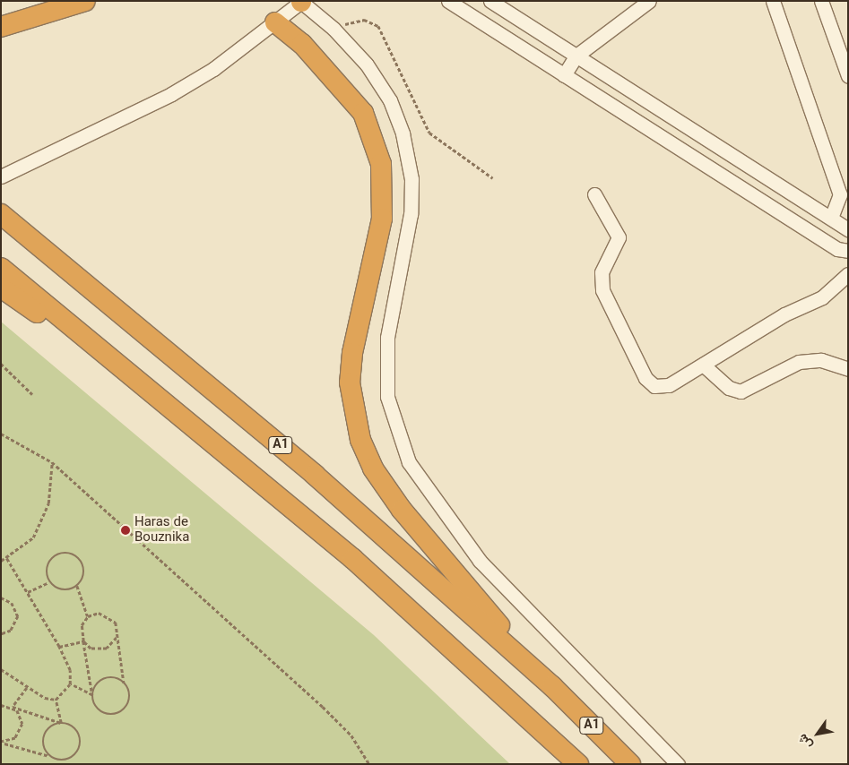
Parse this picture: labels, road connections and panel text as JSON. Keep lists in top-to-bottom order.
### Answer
{
  "streets": {
    "highway": ["A1"]
  },
  "places": ["Haras de Bouznika"],
  "north": "bottom left"
}
